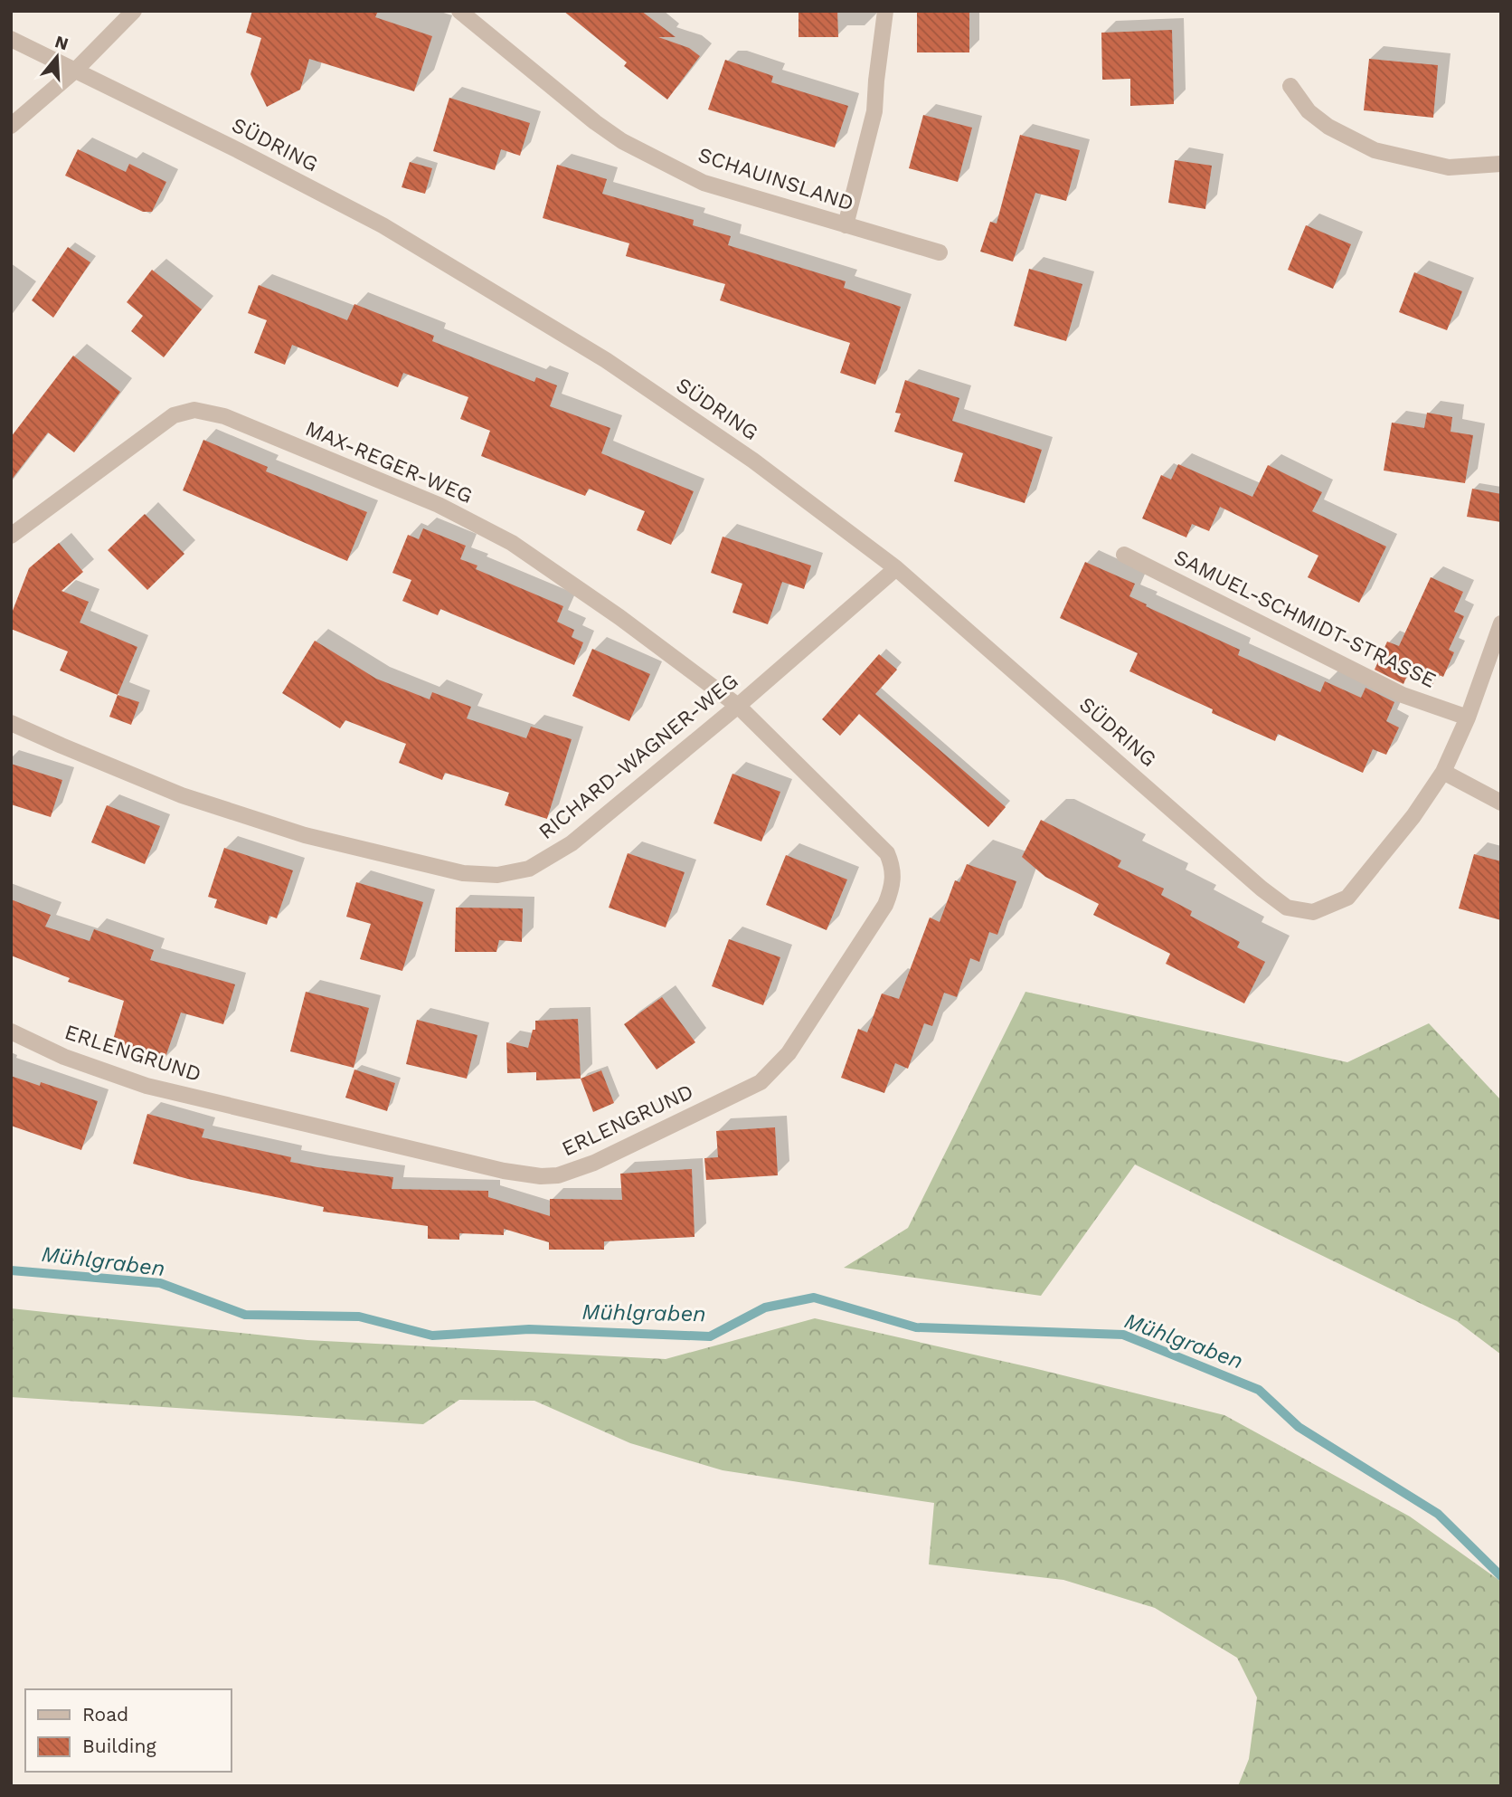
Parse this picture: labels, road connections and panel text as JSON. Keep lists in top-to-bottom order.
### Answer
{
  "streets": {
    "street": [
      "SÜDRING",
      "SCHAUINSLAND",
      "MAX-REGER-WEG",
      "SAMUEL-SCHMIDT-STRASSE",
      "RICHARD-WAGNER-WEG",
      "ERLENGRUND"
    ]
  },
  "crossings": [
    ["SÜDRING", "RICHARD-WAGNER-WEG"],
    ["MAX-REGER-WEG", "RICHARD-WAGNER-WEG"],
    ["MAX-REGER-WEG", "ERLENGRUND"],
    ["RICHARD-WAGNER-WEG", "ERLENGRUND"]
  ],
  "water": ["Mühlgraben"],
  "legend": ["Road", "Building"],
  "north": "top"
}
